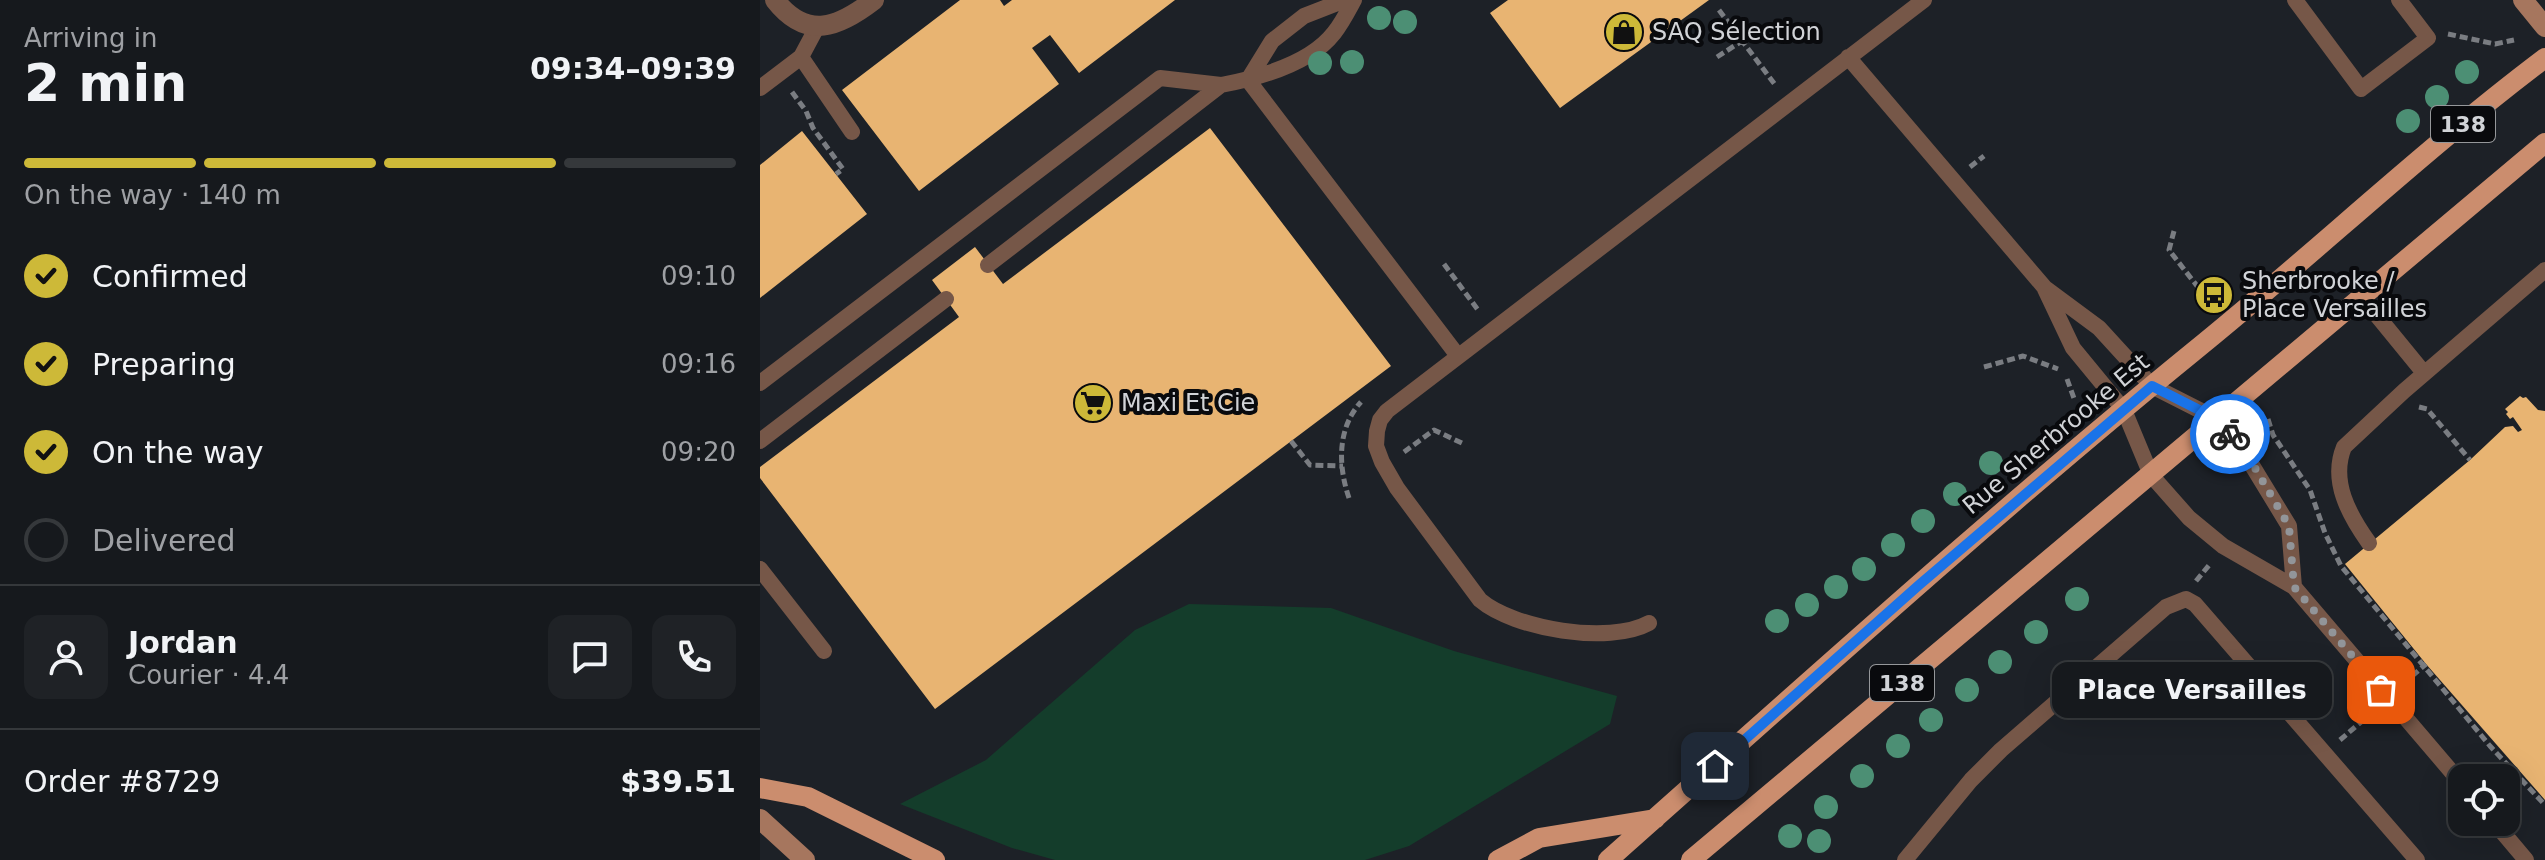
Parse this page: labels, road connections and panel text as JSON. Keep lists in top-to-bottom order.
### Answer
{
  "streets": {
    "main road": ["138", "Rue Sherbrooke Est"]
  },
  "places": {
    "shop": ["SAQ Sélection"],
    "bus stop": ["Sherbrooke / Place Versailles"],
    "supermarket": ["Maxi Et Cie"],
    "other": ["Place Versailles"]
  },
  "page": {
    "heading": ["2 min", "Arriving in", "09:34–09:39"],
    "panel": [
      "Jordan",
      "Courier · 4.4",
      "Order #8729",
      "$39.51"
    ],
    "bar": "On the way · 140 m",
    "list": [
      ["Confirmed", "09:10"],
      ["Preparing", "09:16"],
      ["On the way", "09:20"],
      "Delivered"
    ],
    "bubble": "Place Versailles"
  }
}
